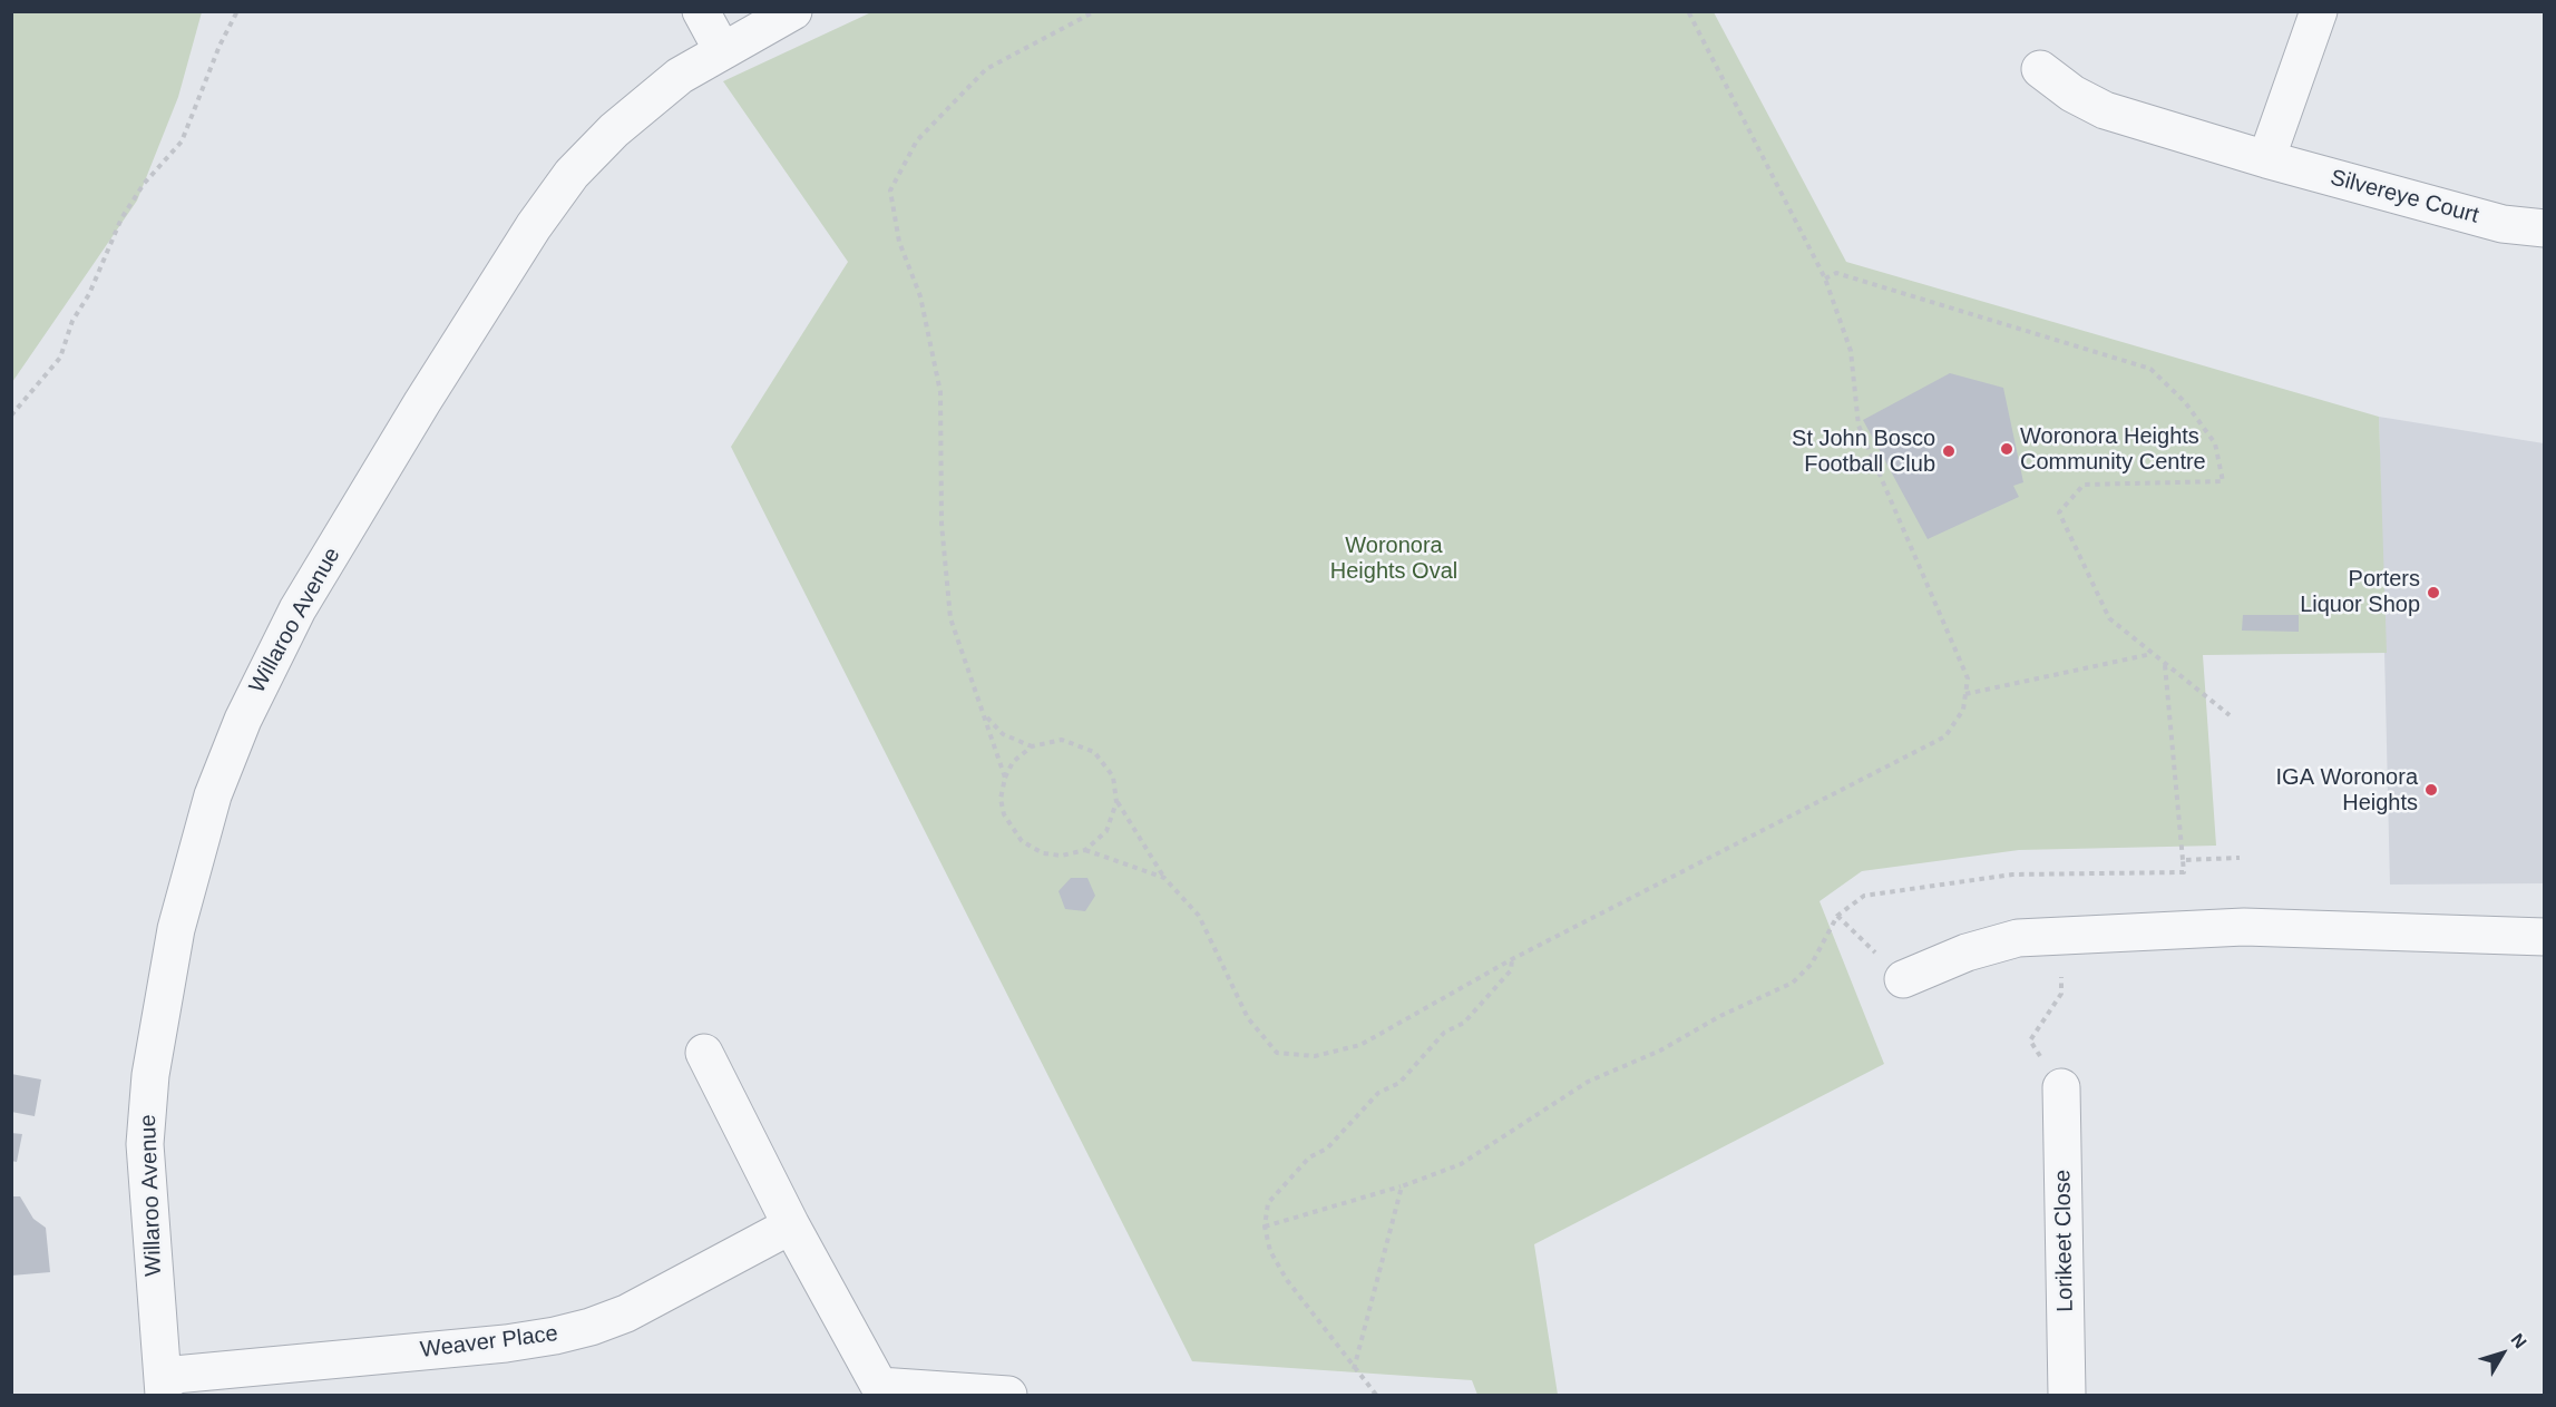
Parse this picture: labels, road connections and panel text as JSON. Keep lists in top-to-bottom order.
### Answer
{
  "streets": {
    "street": [
      "Silvereye Court",
      "Willaroo Avenue",
      "Lorikeet Close",
      "Weaver Place"
    ]
  },
  "crossings": [
    ["Willaroo Avenue", "Weaver Place"]
  ],
  "parks": ["Woronora Heights Oval"],
  "places": [
    "Woronora Heights Community Centre",
    "St John Bosco Football Club",
    "Porters Liquor Shop",
    "IGA Woronora Heights"
  ],
  "north": "top right"
}
